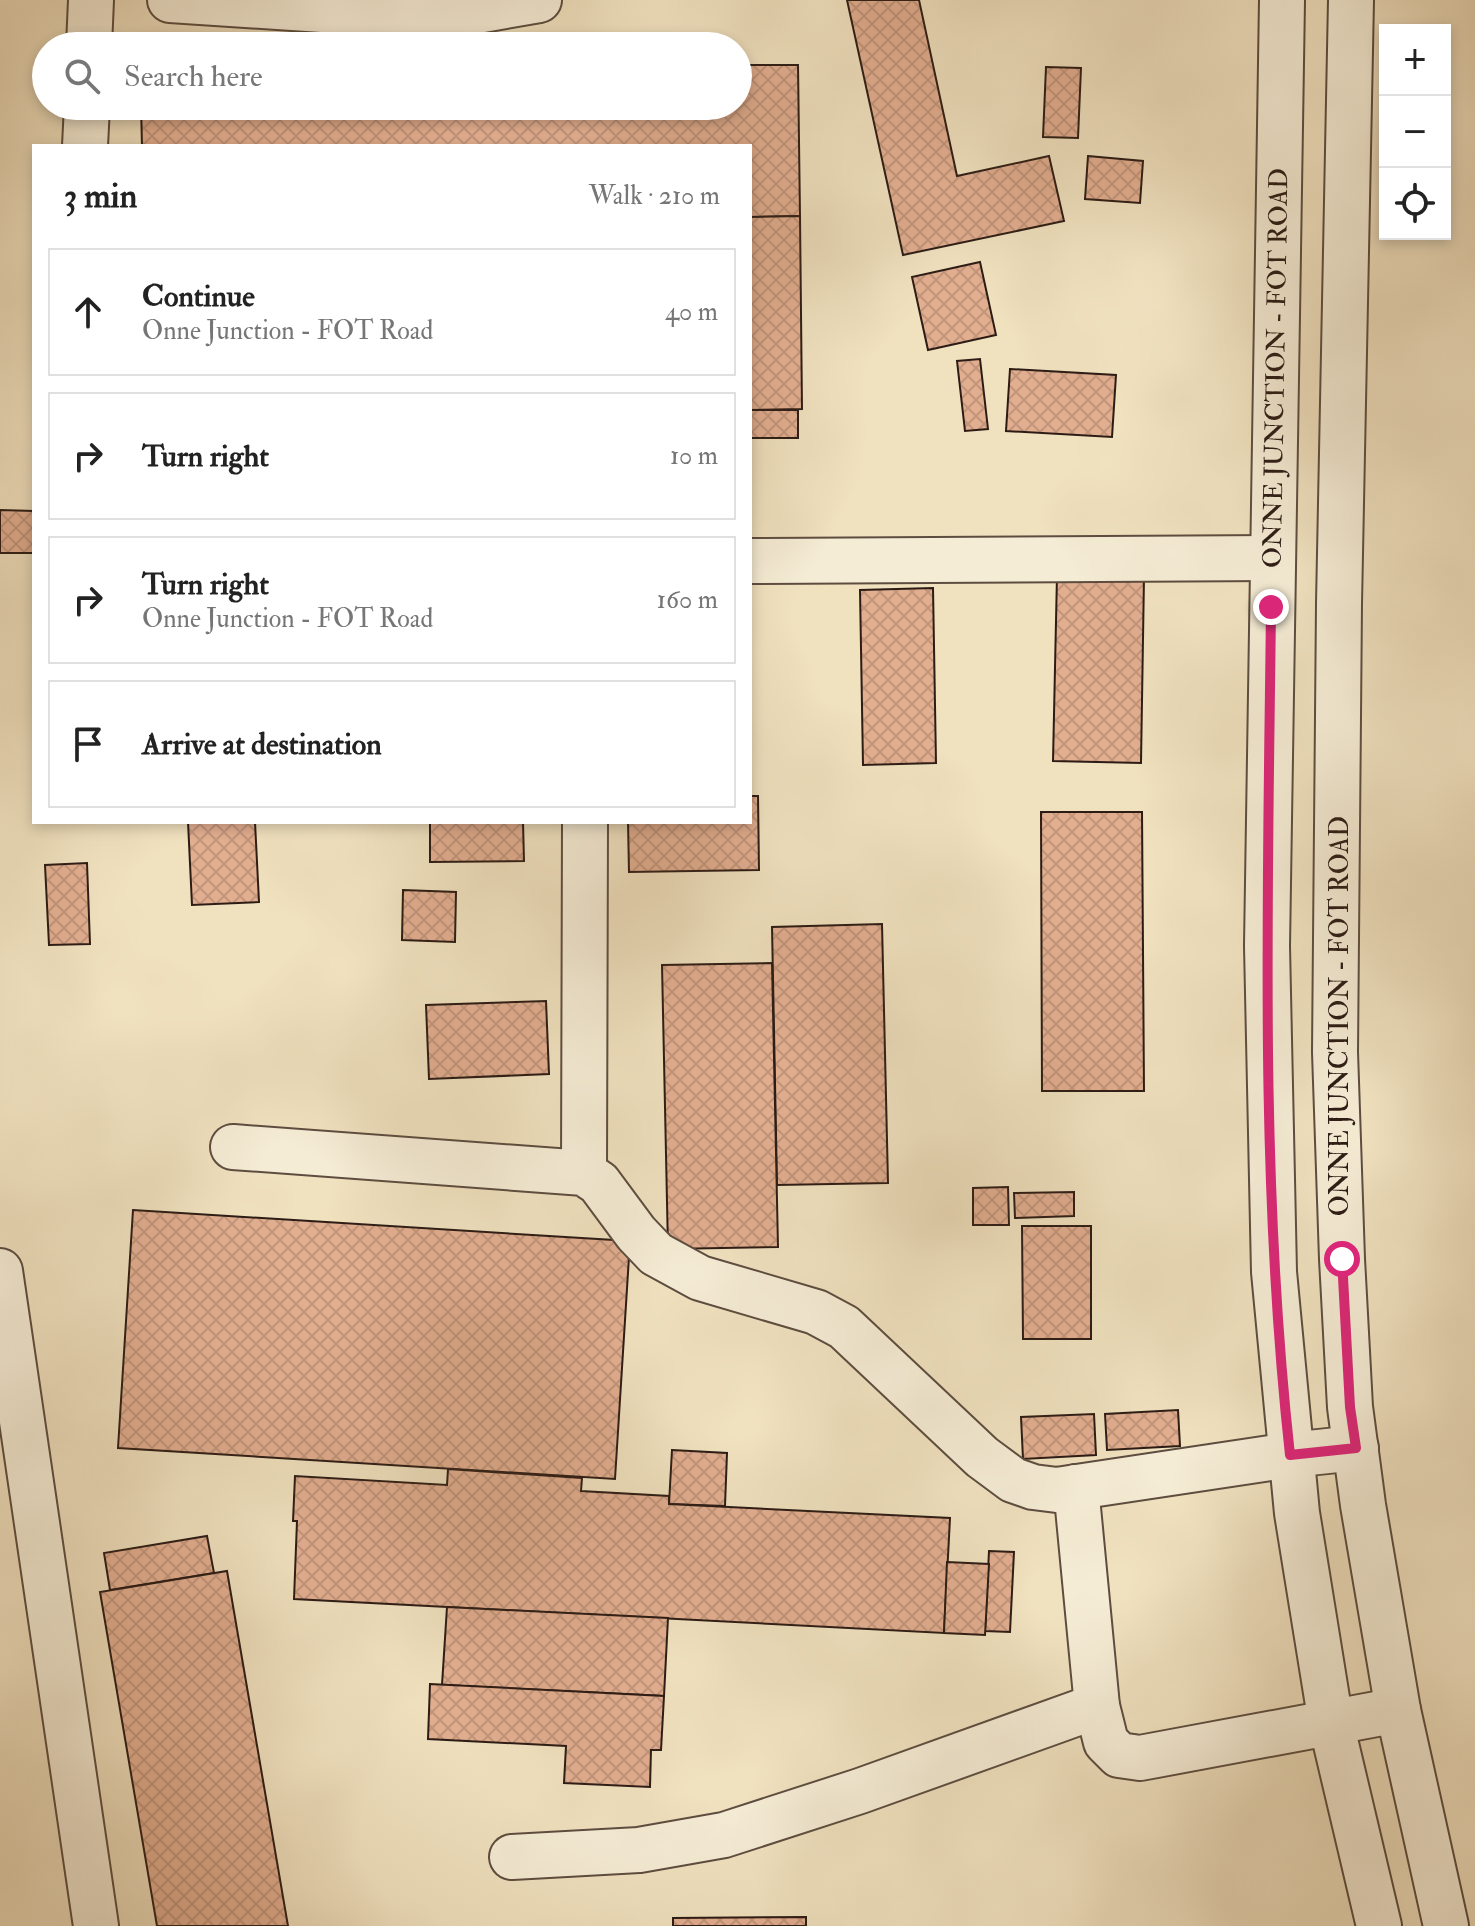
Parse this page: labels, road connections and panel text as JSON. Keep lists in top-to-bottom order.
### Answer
{
  "streets": {
    "street": ["ONNE JUNCTION - FOT ROAD"]
  },
  "page": {
    "map_buttons": ["+", "−"],
    "search": "Search here",
    "heading": ["3 min", "Walk · 210 m"],
    "list": [
      ["Continue", "Onne Junction - FOT Road", "40 m"],
      ["Turn right", "10 m"],
      ["Turn right", "Onne Junction - FOT Road", "160 m"],
      "Arrive at destination"
    ]
  }
}
